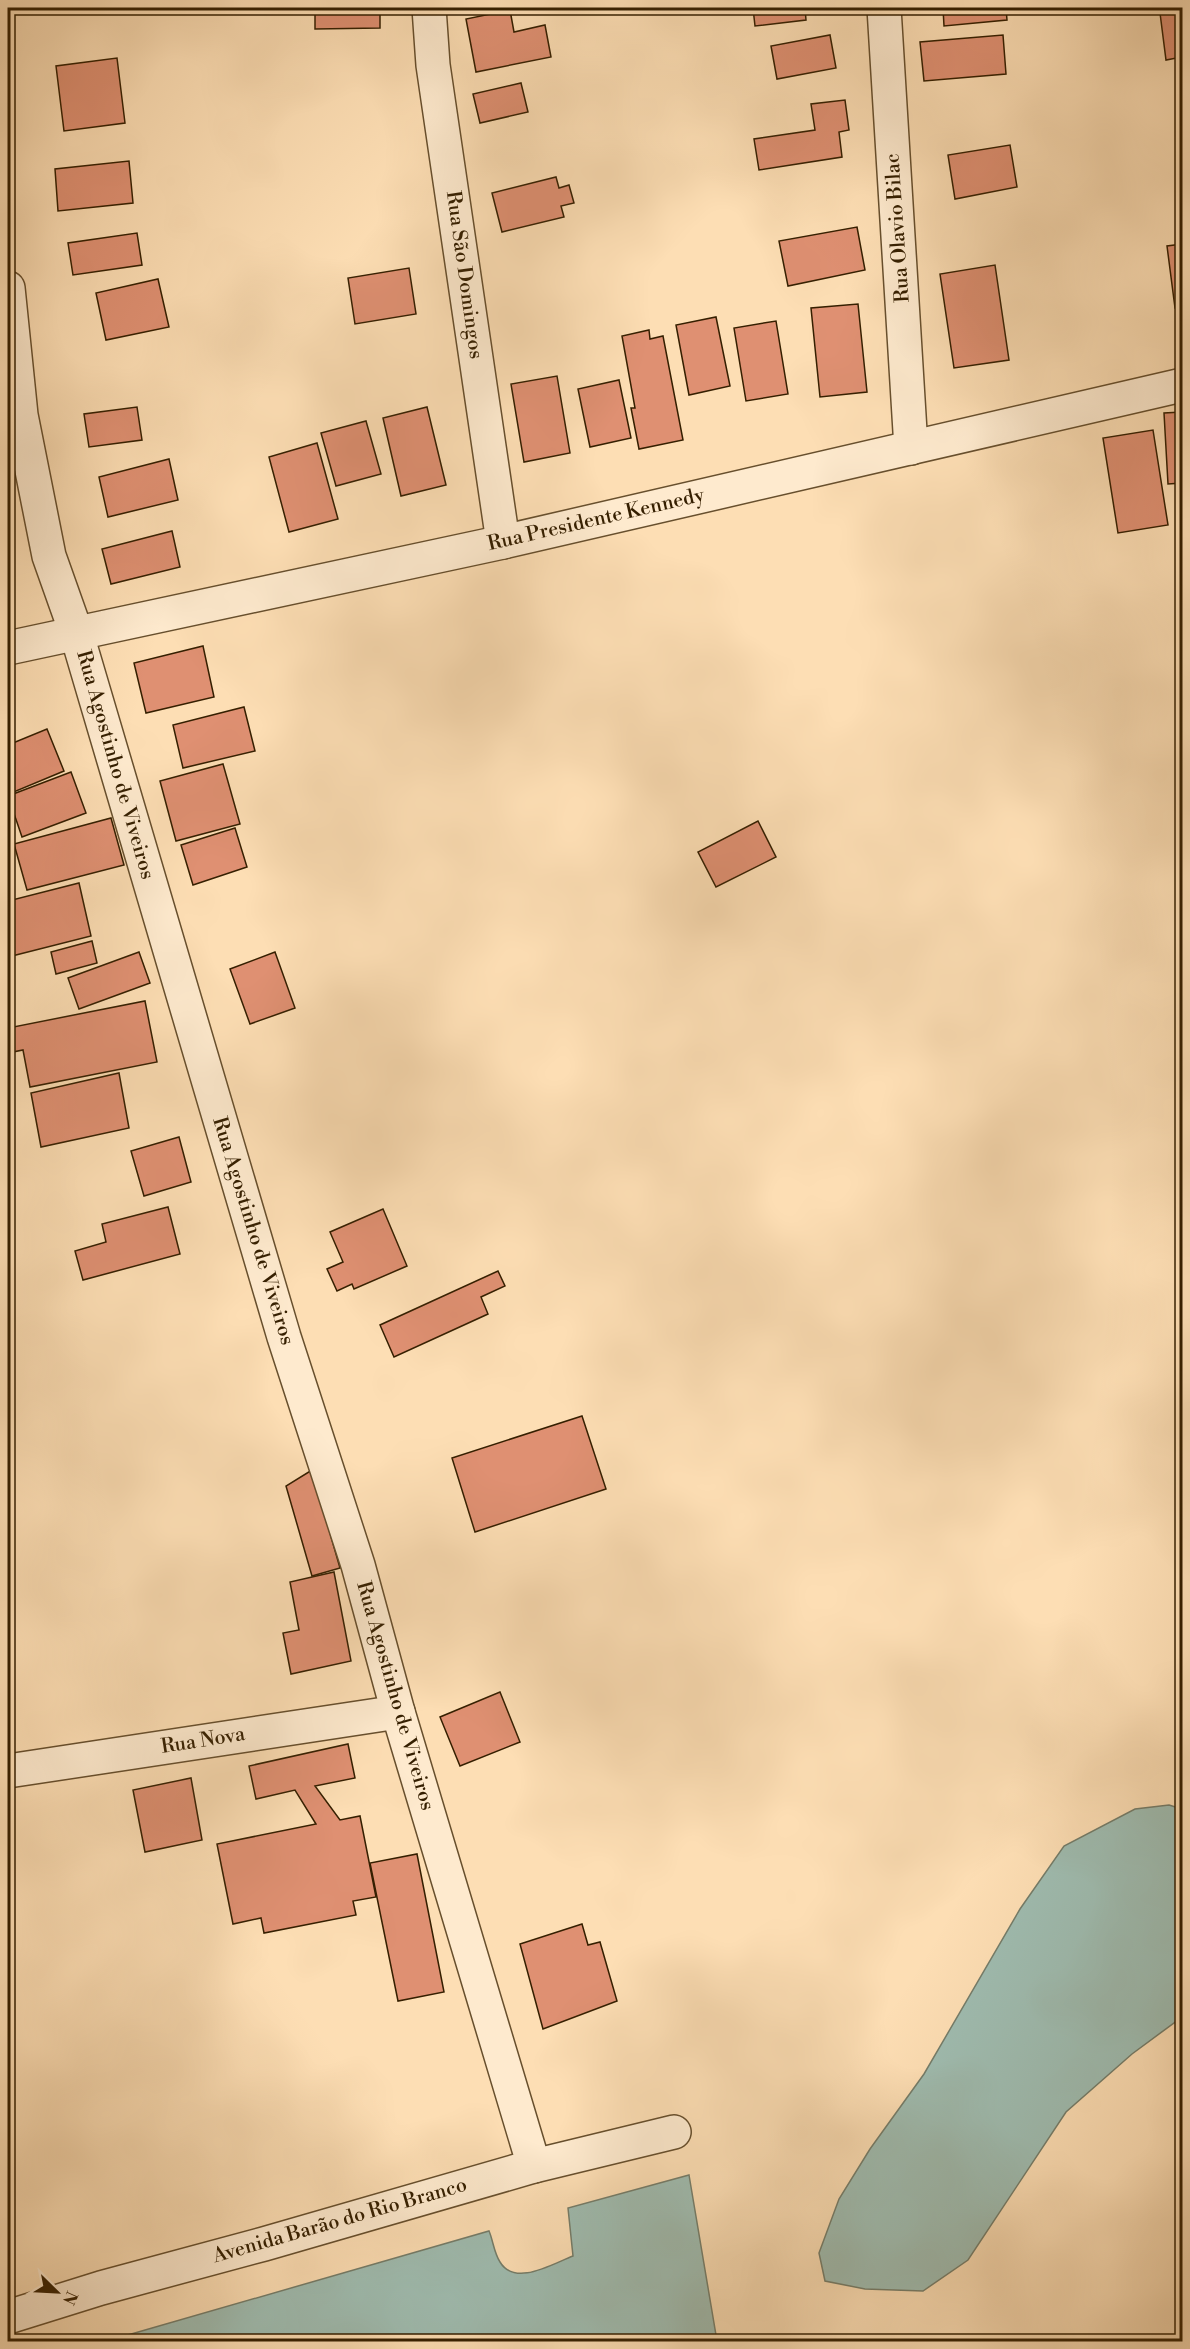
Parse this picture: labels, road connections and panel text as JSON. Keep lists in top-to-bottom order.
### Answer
{
  "streets": {
    "street": [
      "Rua Olavio Bilac",
      "Rua São Domingos",
      "Rua Presidente Kennedy",
      "Rua Agostinho de Viveiros",
      "Rua Nova",
      "Avenida Barão do Rio Branco"
    ]
  },
  "crossings": [
    ["Rua Olavio Bilac", "Rua Presidente Kennedy"],
    ["Rua São Domingos", "Rua Presidente Kennedy"],
    ["Rua Presidente Kennedy", "Rua Agostinho de Viveiros"],
    ["Rua Agostinho de Viveiros", "Rua Nova"],
    ["Rua Agostinho de Viveiros", "Avenida Barão do Rio Branco"]
  ],
  "north": "bottom right"
}
